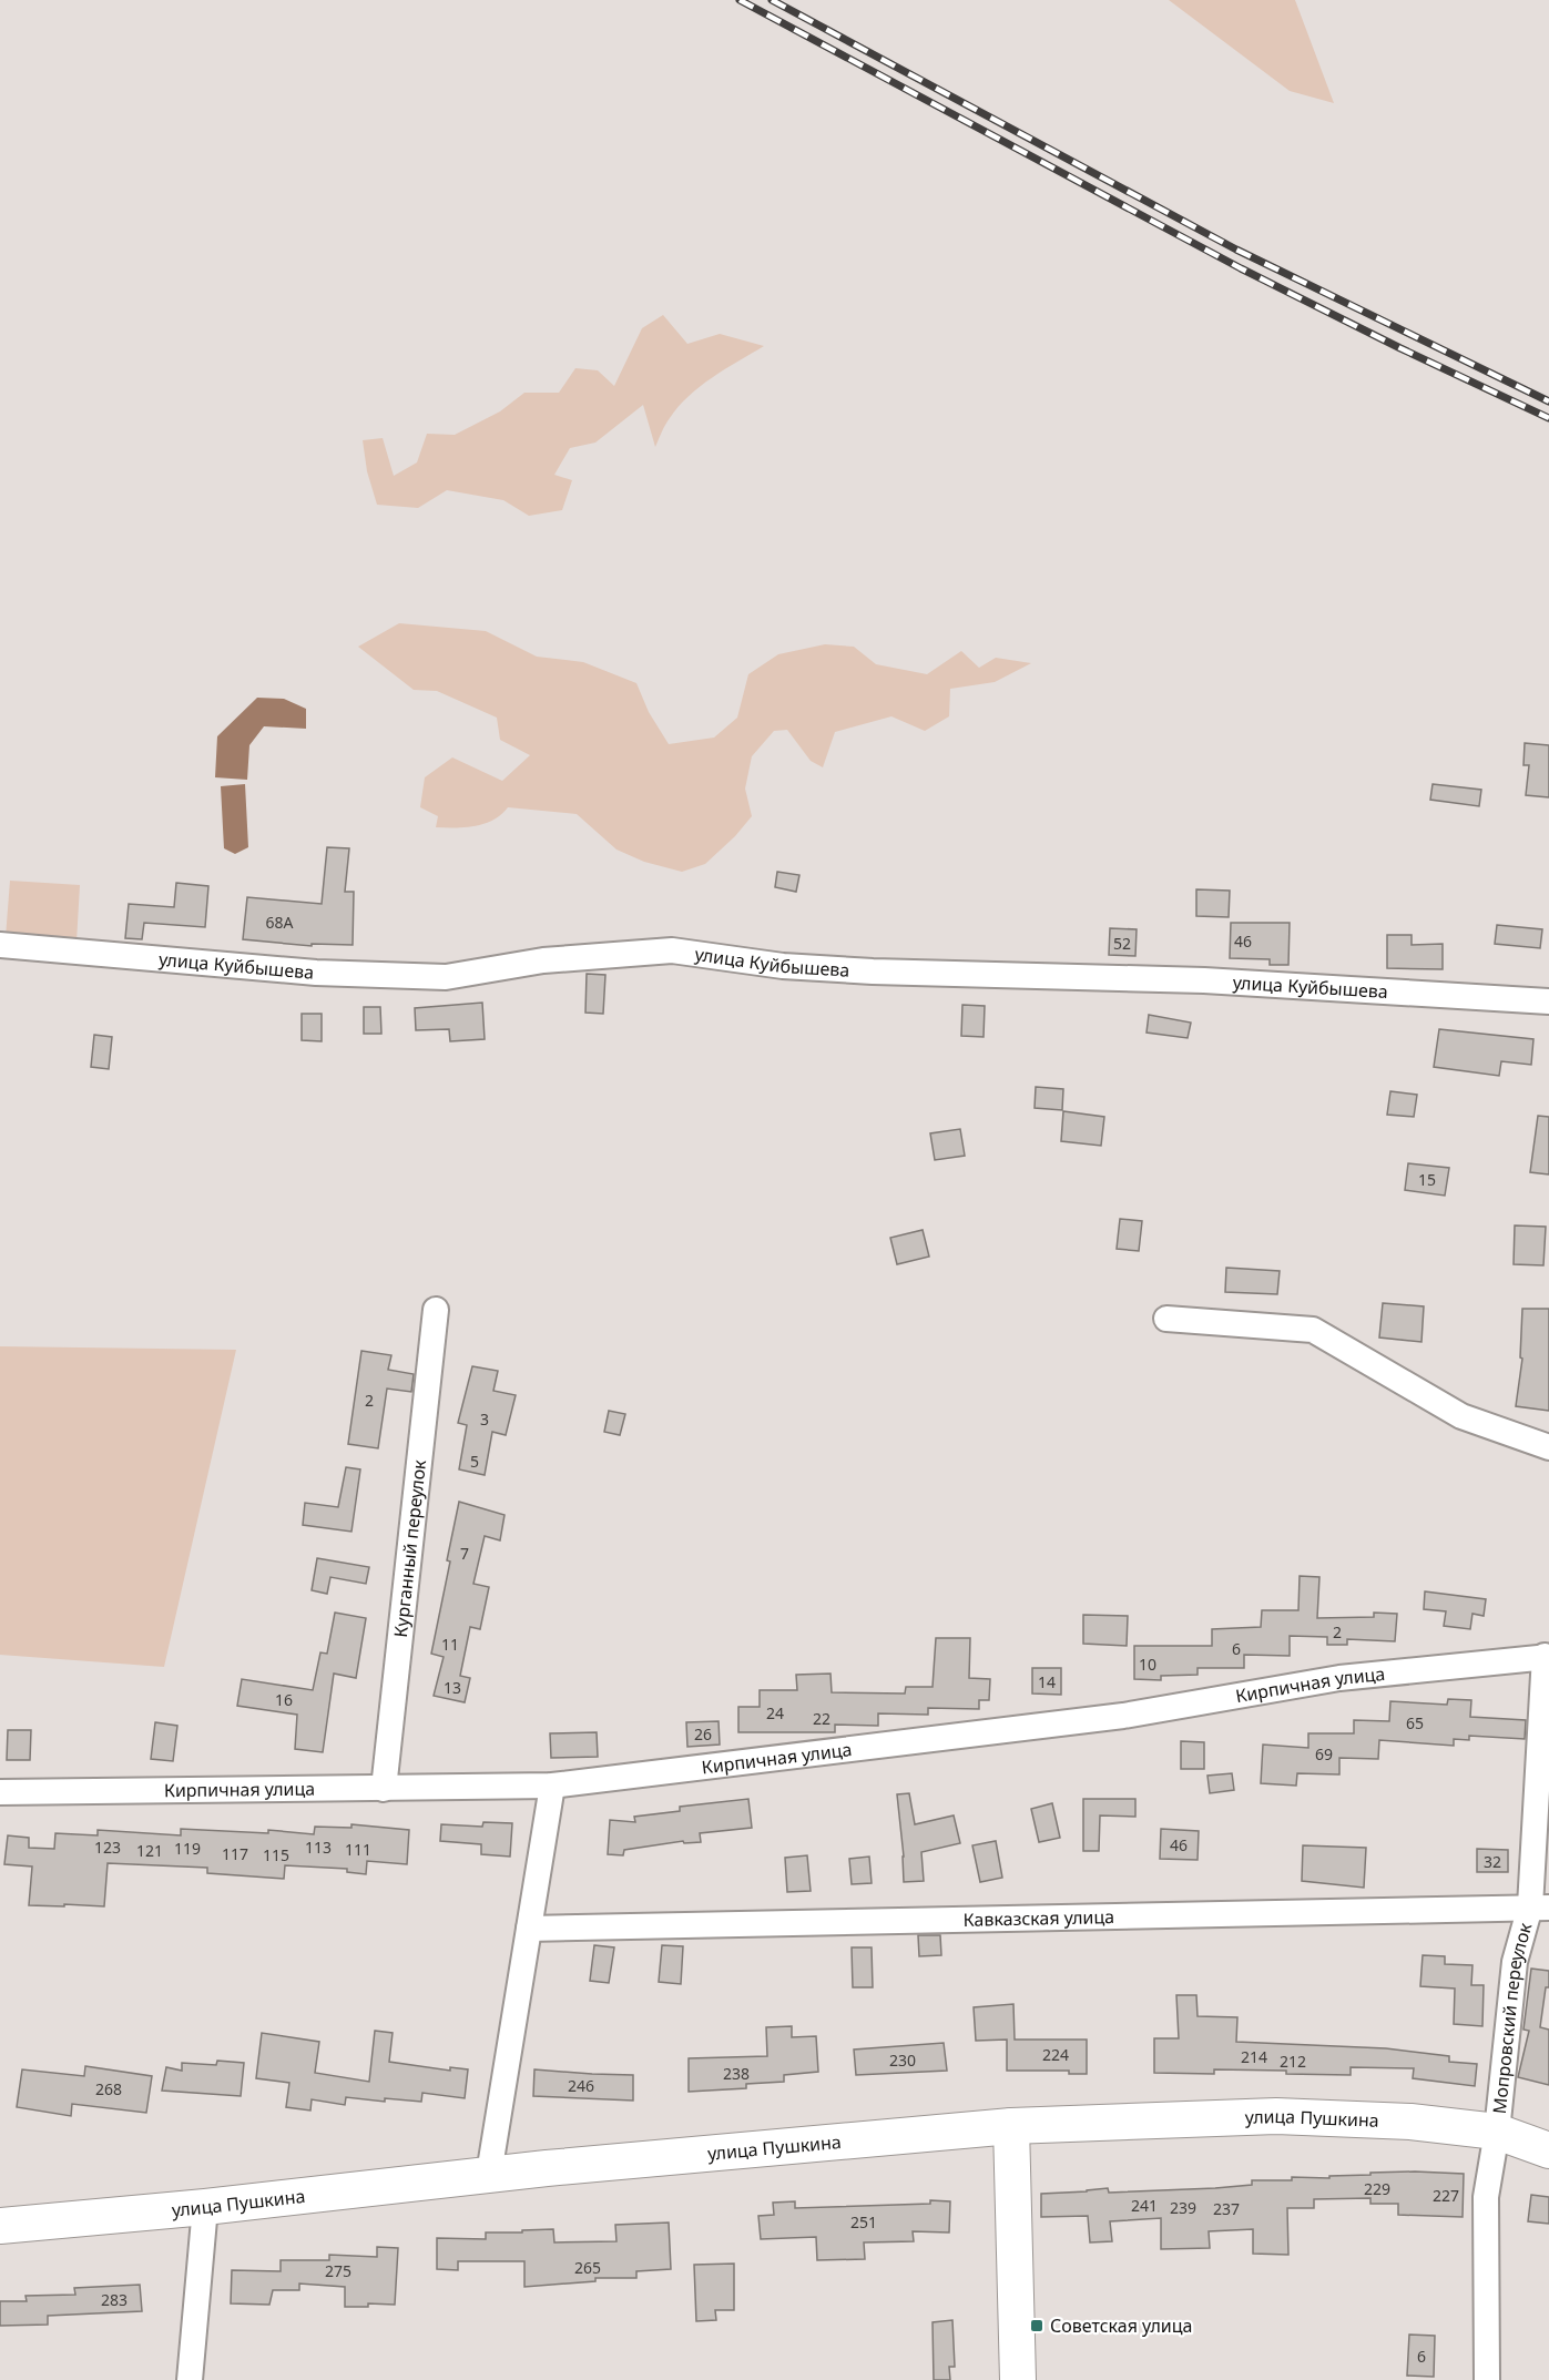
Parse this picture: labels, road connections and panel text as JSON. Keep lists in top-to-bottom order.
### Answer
{
  "streets": {
    "main road": ["улица Пушкина"],
    "street": [
      "улица Куйбышева",
      "Курганный переулок",
      "Кирпичная улица",
      "Кавказская улица",
      "Мопровский переулок"
    ]
  },
  "crossings": [
    ["Курганный переулок", "Кирпичная улица"],
    ["Кирпичная улица", "Мопровский переулок"],
    ["Кавказская улица", "Мопровский переулок"],
    ["Мопровский переулок", "улица Пушкина"]
  ],
  "places": {
    "transit": ["Советская улица"]
  },
  "house_numbers": [
    "68А",
    "46",
    "52",
    "15",
    "2",
    "3",
    "5",
    "7",
    "2",
    "11",
    "6",
    "10",
    "14",
    "13",
    "16",
    "24",
    "22",
    "65",
    "26",
    "69",
    "46",
    "123",
    "113",
    "119",
    "111",
    "121",
    "117",
    "115",
    "32",
    "224",
    "214",
    "230",
    "212",
    "238",
    "246",
    "268",
    "229",
    "227",
    "241",
    "239",
    "237",
    "251",
    "265",
    "275",
    "283",
    "6"
  ]
}
